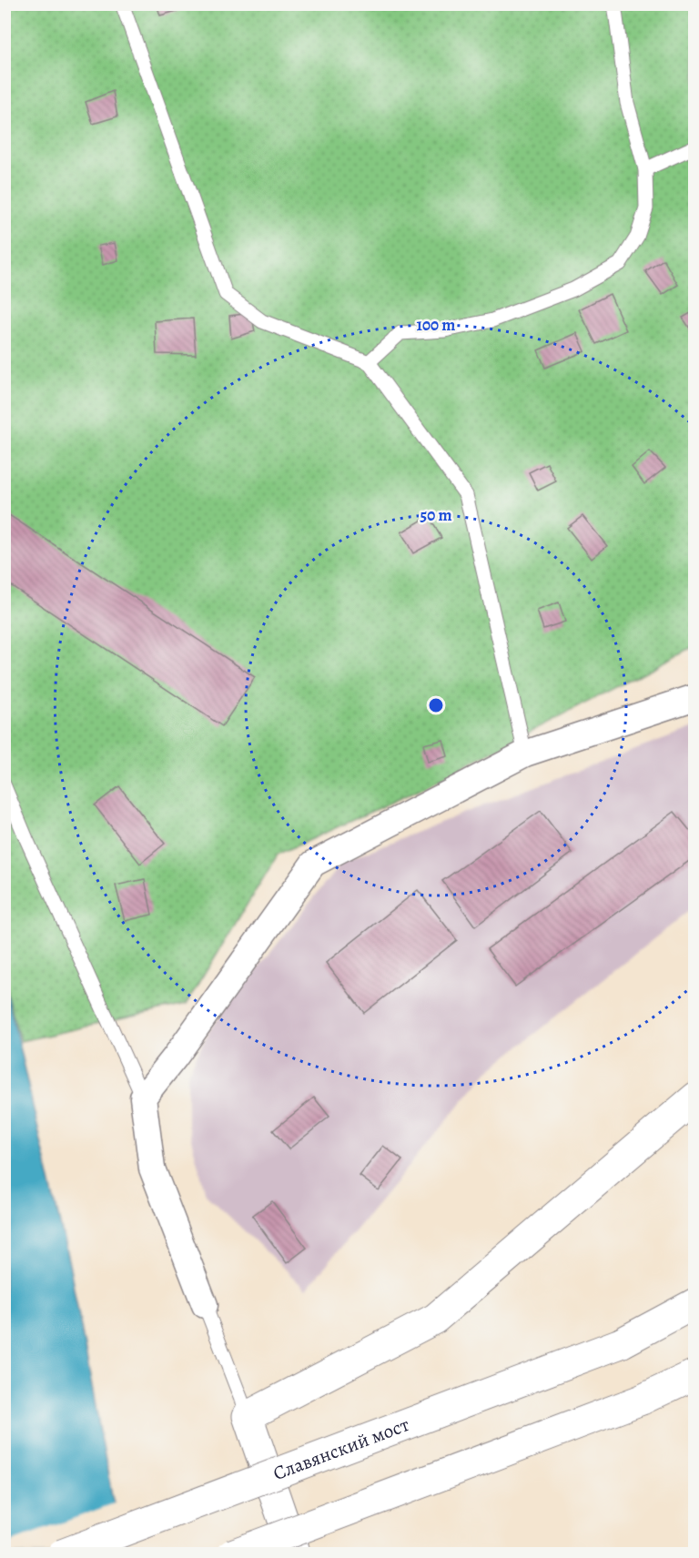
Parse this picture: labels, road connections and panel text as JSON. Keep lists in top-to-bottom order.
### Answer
{
  "streets": {
    "main road": ["Славянский мост"]
  },
  "rings": ["100 m", "50 m"]
}
